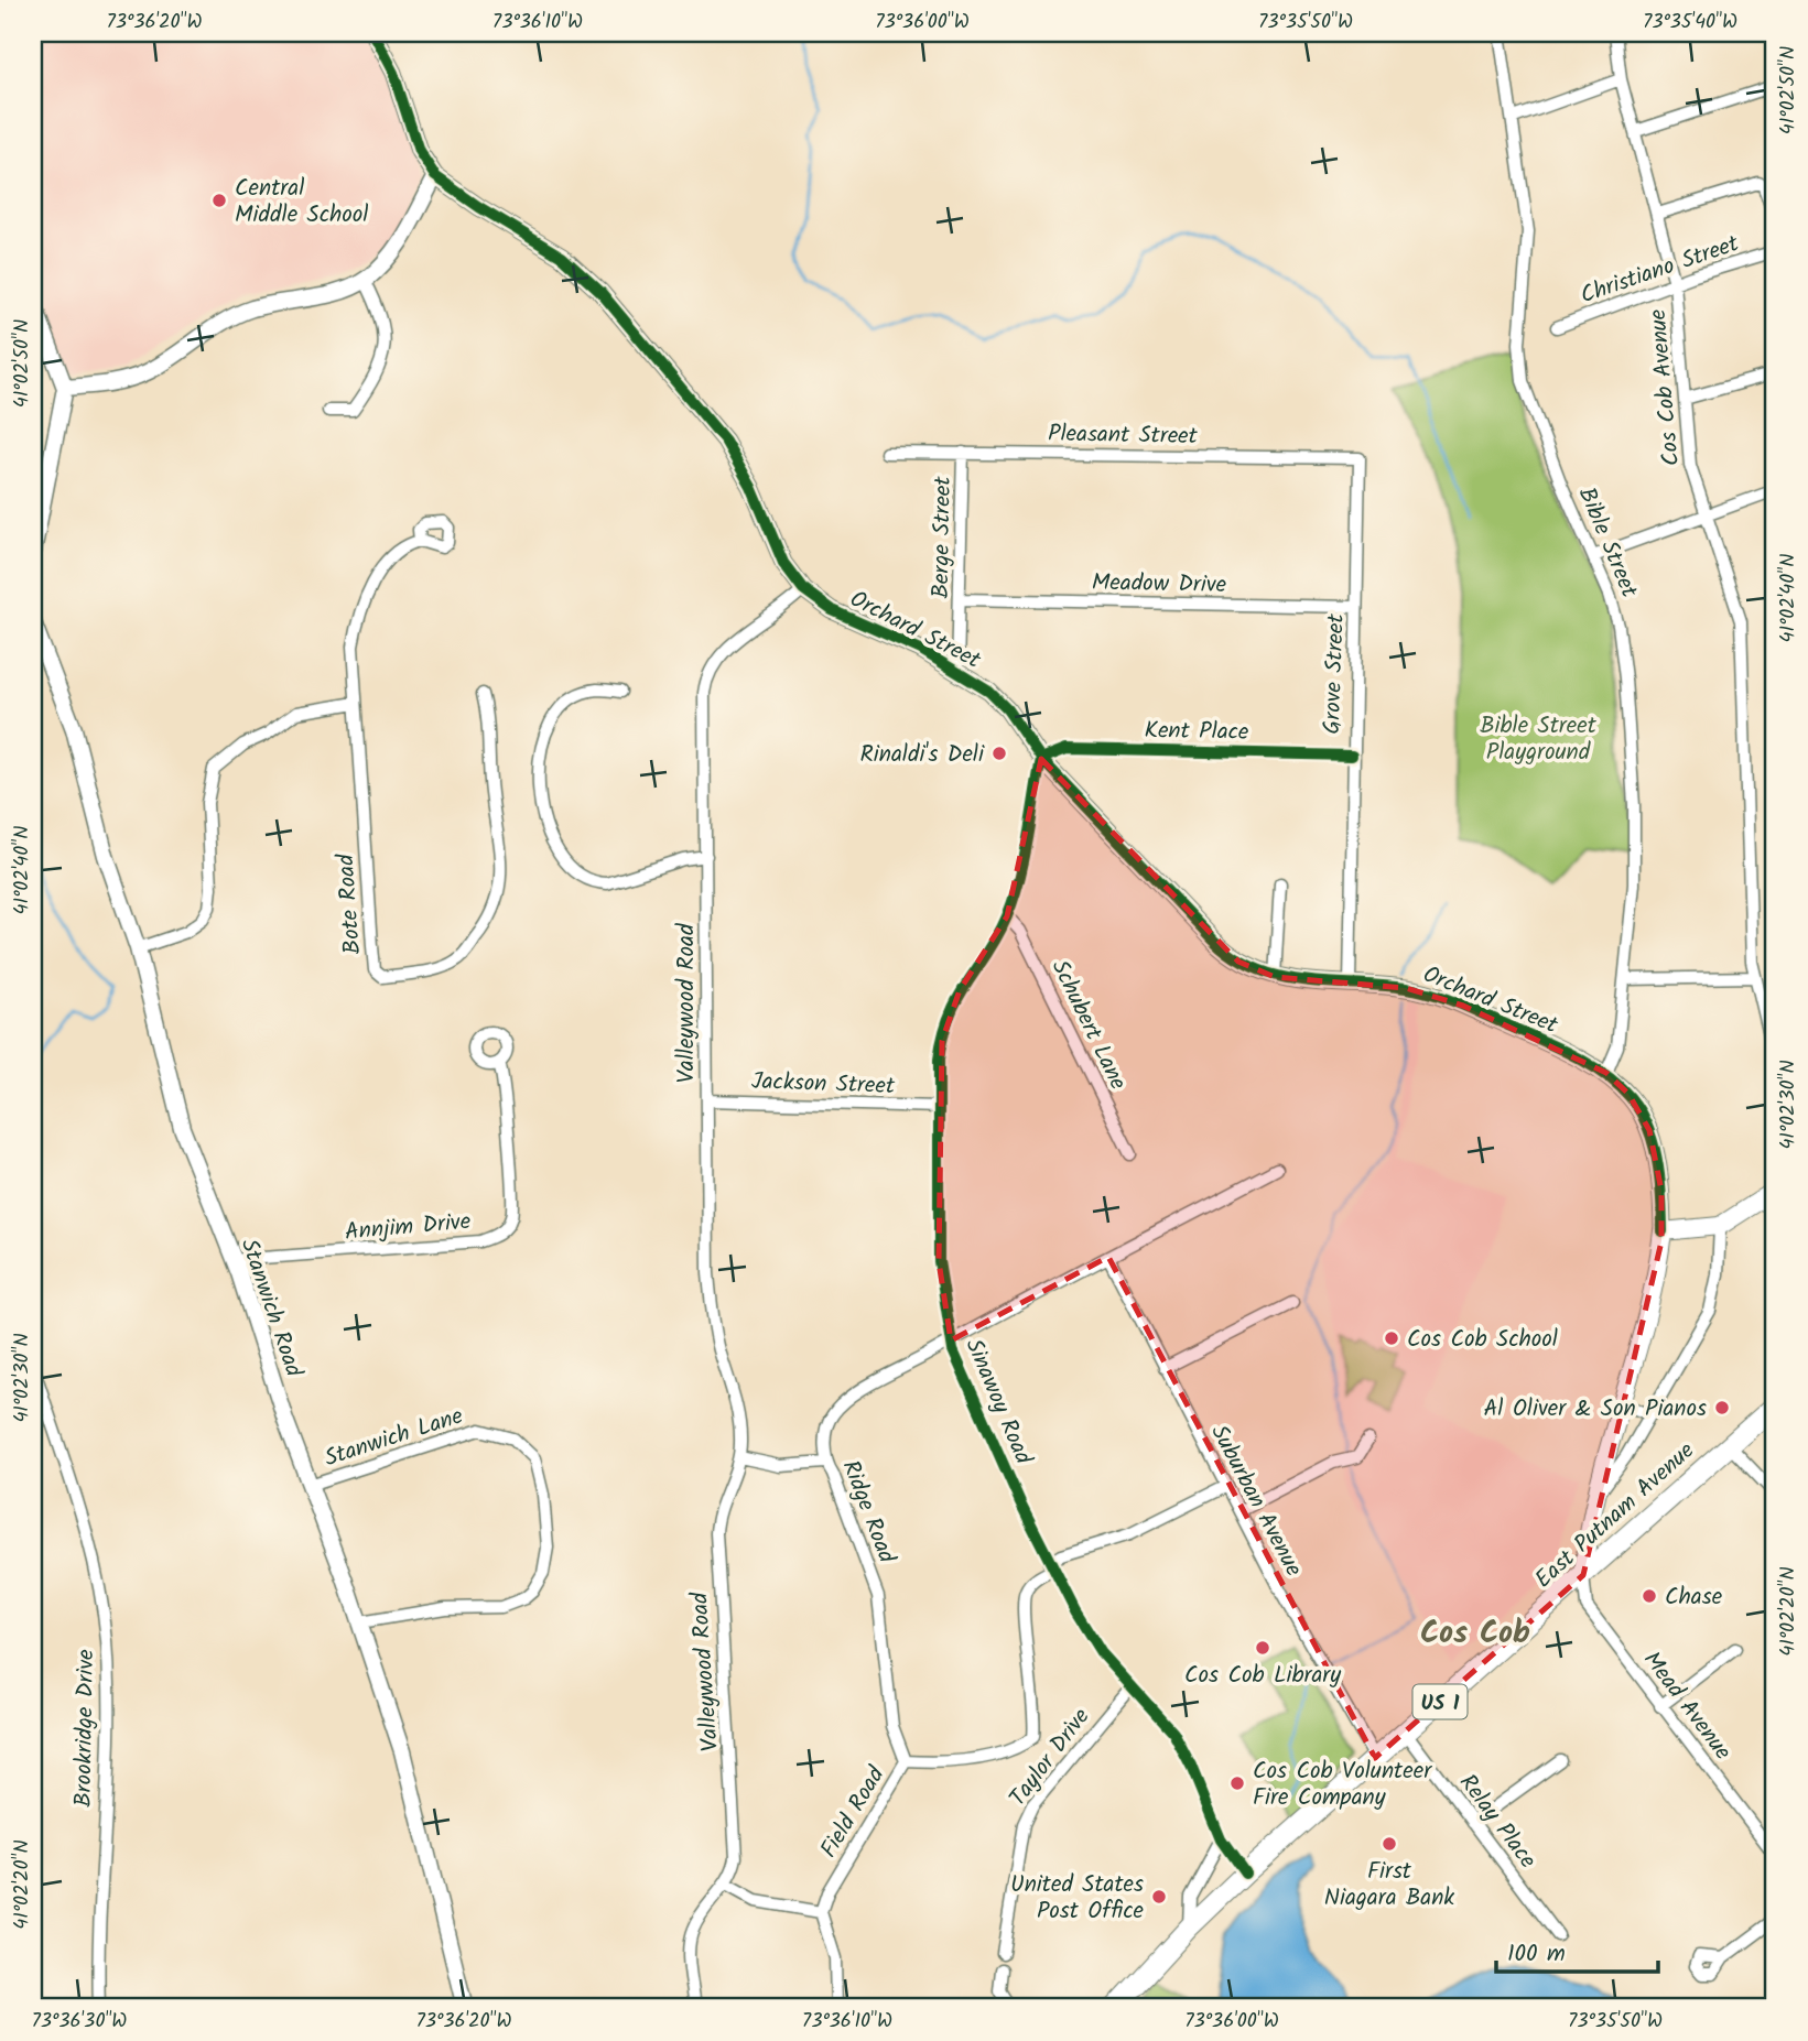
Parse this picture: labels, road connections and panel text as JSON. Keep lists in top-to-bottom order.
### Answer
{
  "streets": {
    "main road": ["Orchard Street", "East Putnam Avenue", "US 1"],
    "street": [
      "Christiano Street",
      "Cos Cob Avenue",
      "Pleasant Street",
      "Berge Street",
      "Bible Street",
      "Meadow Drive",
      "Grove Street",
      "Kent Place",
      "Bote Road",
      "Valleywood Road",
      "Schubert Lane",
      "Jackson Street",
      "Annjim Drive",
      "Stanwich Road",
      "Sinawoy Road",
      "Stanwich Lane",
      "Suburban Avenue",
      "Ridge Road",
      "Mead Avenue",
      "Brookridge Drive",
      "Taylor Drive",
      "Field Road",
      "Relay Place"
    ]
  },
  "crossings": [
    ["Christiano Street", "Cos Cob Avenue"],
    ["Pleasant Street", "Berge Street"],
    ["Pleasant Street", "Grove Street"],
    ["Berge Street", "Meadow Drive"],
    ["Berge Street", "Orchard Street"],
    ["Bible Street", "Orchard Street"],
    ["Meadow Drive", "Grove Street"],
    ["Orchard Street", "Grove Street"],
    ["Orchard Street", "Kent Place"],
    ["Orchard Street", "Valleywood Road"],
    ["Orchard Street", "Sinawoy Road"],
    ["Orchard Street", "East Putnam Avenue"],
    ["Orchard Street", "Mead Avenue"],
    ["Grove Street", "Kent Place"],
    ["Kent Place", "Sinawoy Road"],
    ["Valleywood Road", "Jackson Street"],
    ["Schubert Lane", "Sinawoy Road"],
    ["Jackson Street", "Sinawoy Road"],
    ["Annjim Drive", "Stanwich Road"],
    ["Stanwich Road", "Stanwich Lane"],
    ["Sinawoy Road", "Ridge Road"],
    ["Sinawoy Road", "East Putnam Avenue"],
    ["Sinawoy Road", "Taylor Drive"],
    ["Sinawoy Road", "Field Road"],
    ["Suburban Avenue", "Ridge Road"],
    ["Suburban Avenue", "East Putnam Avenue"],
    ["Ridge Road", "Field Road"],
    ["East Putnam Avenue", "Mead Avenue"],
    ["East Putnam Avenue", "Relay Place"]
  ],
  "districts": ["Cos Cob"],
  "parks": ["Bible Street Playground"],
  "places": [
    "Central Middle School",
    "Rinaldi's Deli",
    "Cos Cob School",
    "Al Oliver & Son Pianos",
    "Chase",
    "Cos Cob Library",
    "Cos Cob Volunteer Fire Company",
    "First Niagara Bank",
    "United States Post Office"
  ],
  "scale_bar": "100 m",
  "coordinates": [
    "73°36'20\"W",
    "73°36'10\"W",
    "73°36'00\"W",
    "73°35'50\"W",
    "73°35'40\"W",
    "41°02'50\"N",
    "41°02'40\"N",
    "41°02'30\"N",
    "41°02'20\"N",
    "73°36'30\"W"
  ]
}
